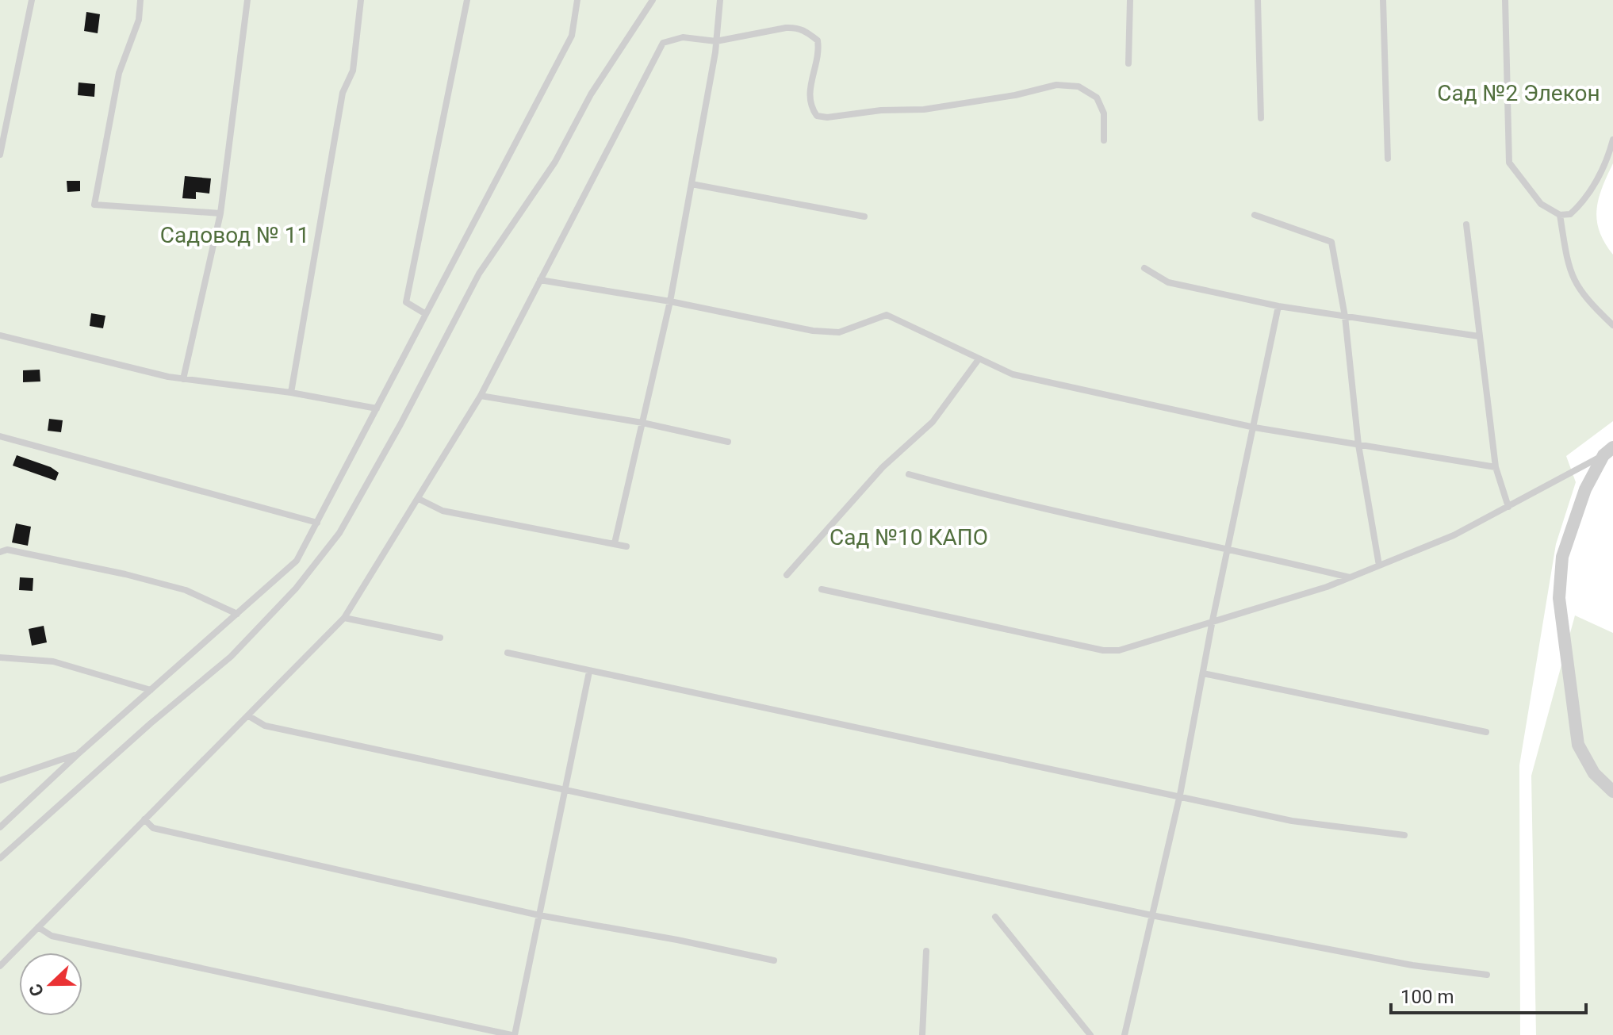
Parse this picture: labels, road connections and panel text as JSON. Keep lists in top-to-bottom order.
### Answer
{
  "parks": ["Сад №2 Элекон", "Садовод № 11", "Сад №10 КАПО"],
  "scale_bar": "100 m",
  "north": "left"
}
